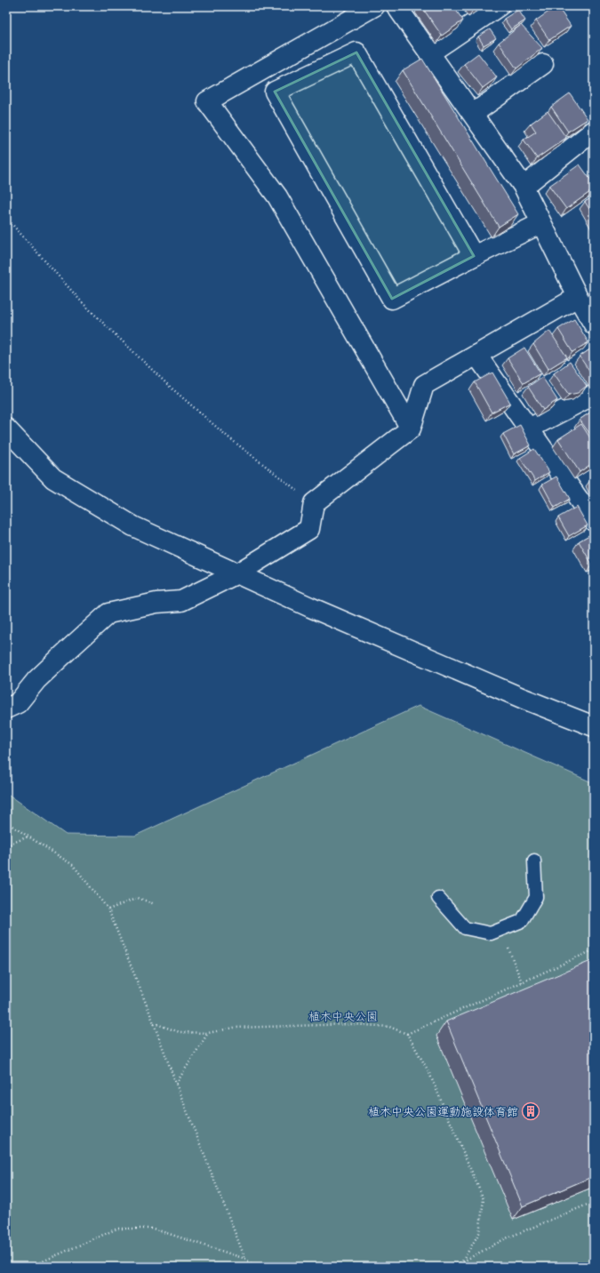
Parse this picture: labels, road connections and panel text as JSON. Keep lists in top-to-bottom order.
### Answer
{
  "parks": ["植木中央公園"],
  "places": {
    "building": ["植木中央公園運動施設体育館"]
  }
}
